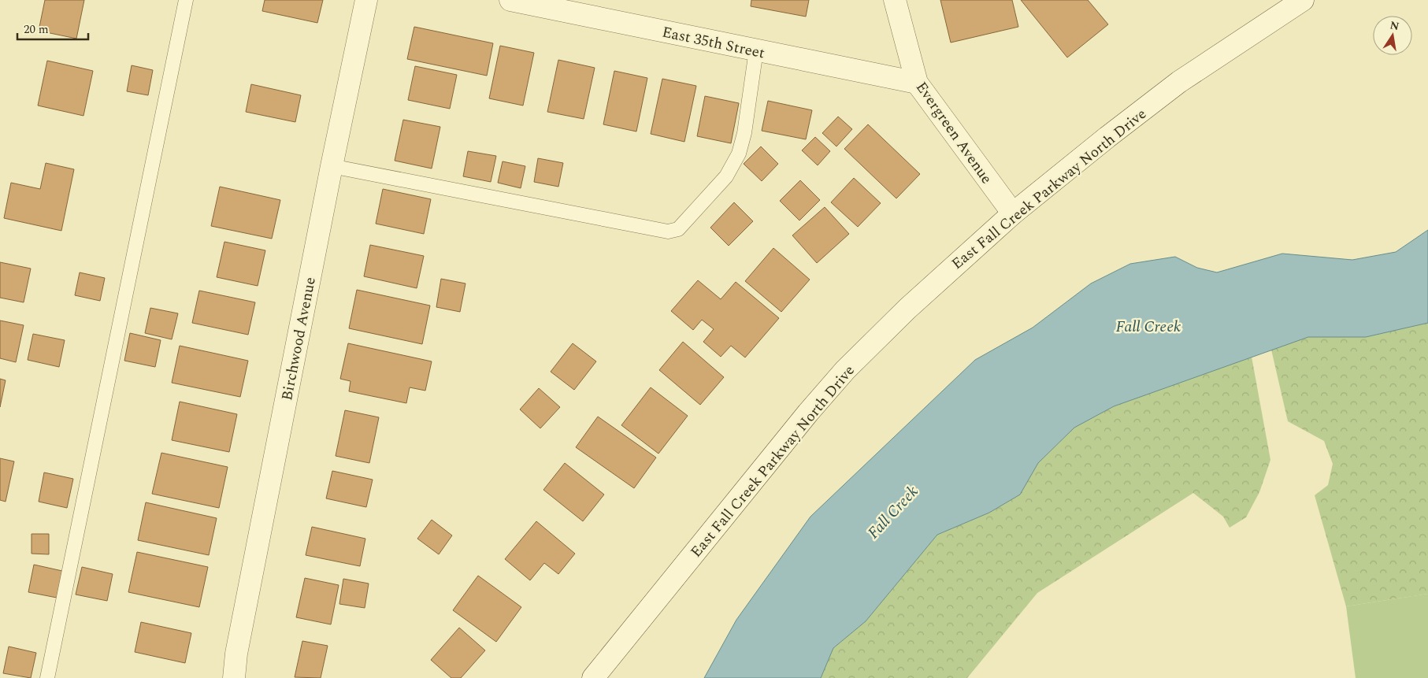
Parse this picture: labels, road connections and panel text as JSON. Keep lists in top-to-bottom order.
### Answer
{
  "streets": {
    "street": [
      "East 35th Street",
      "Evergreen Avenue",
      "East Fall Creek Parkway North Drive",
      "Birchwood Avenue"
    ]
  },
  "crossings": [
    ["East 35th Street", "Evergreen Avenue"],
    ["Evergreen Avenue", "East Fall Creek Parkway North Drive"]
  ],
  "water": ["Fall Creek"],
  "scale_bar": "20 m",
  "north": "top"
}
